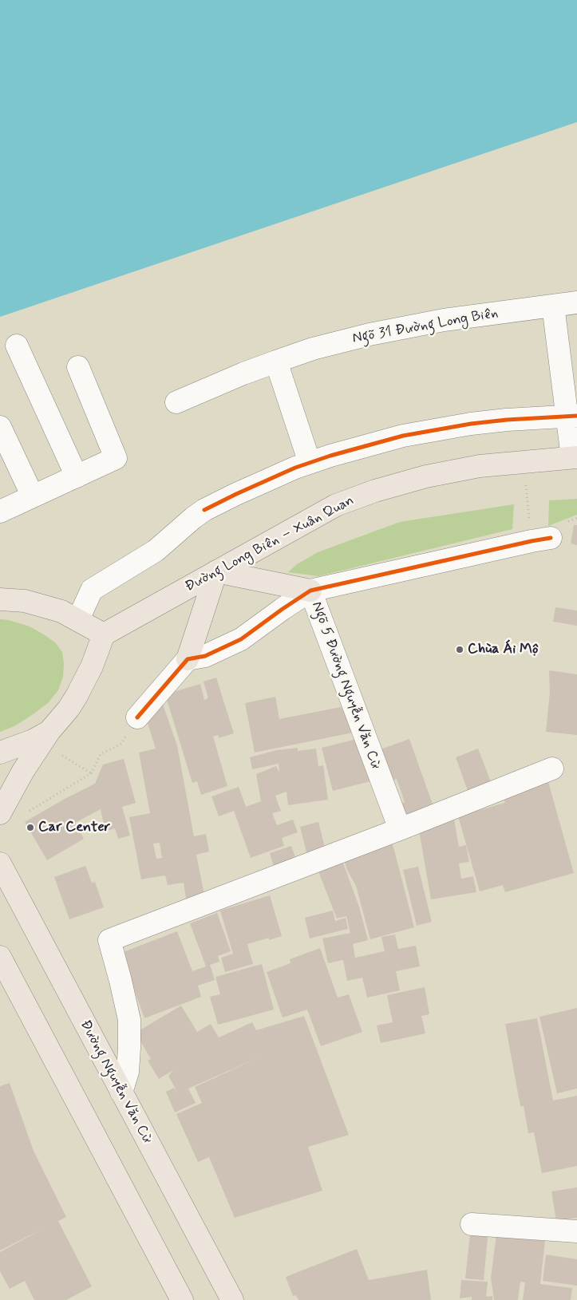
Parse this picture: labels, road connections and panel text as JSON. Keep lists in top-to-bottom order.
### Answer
{
  "streets": {
    "main road": ["Đường Long Biên – Xuân Quan", "Đường Nguyễn Văn Cừ"],
    "street": ["Ngõ 31 Đường Long Biên", "Ngõ 5 Đường Nguyễn Văn Cừ"]
  },
  "places": ["Chùa Ái Mộ", "Car Center"]
}
